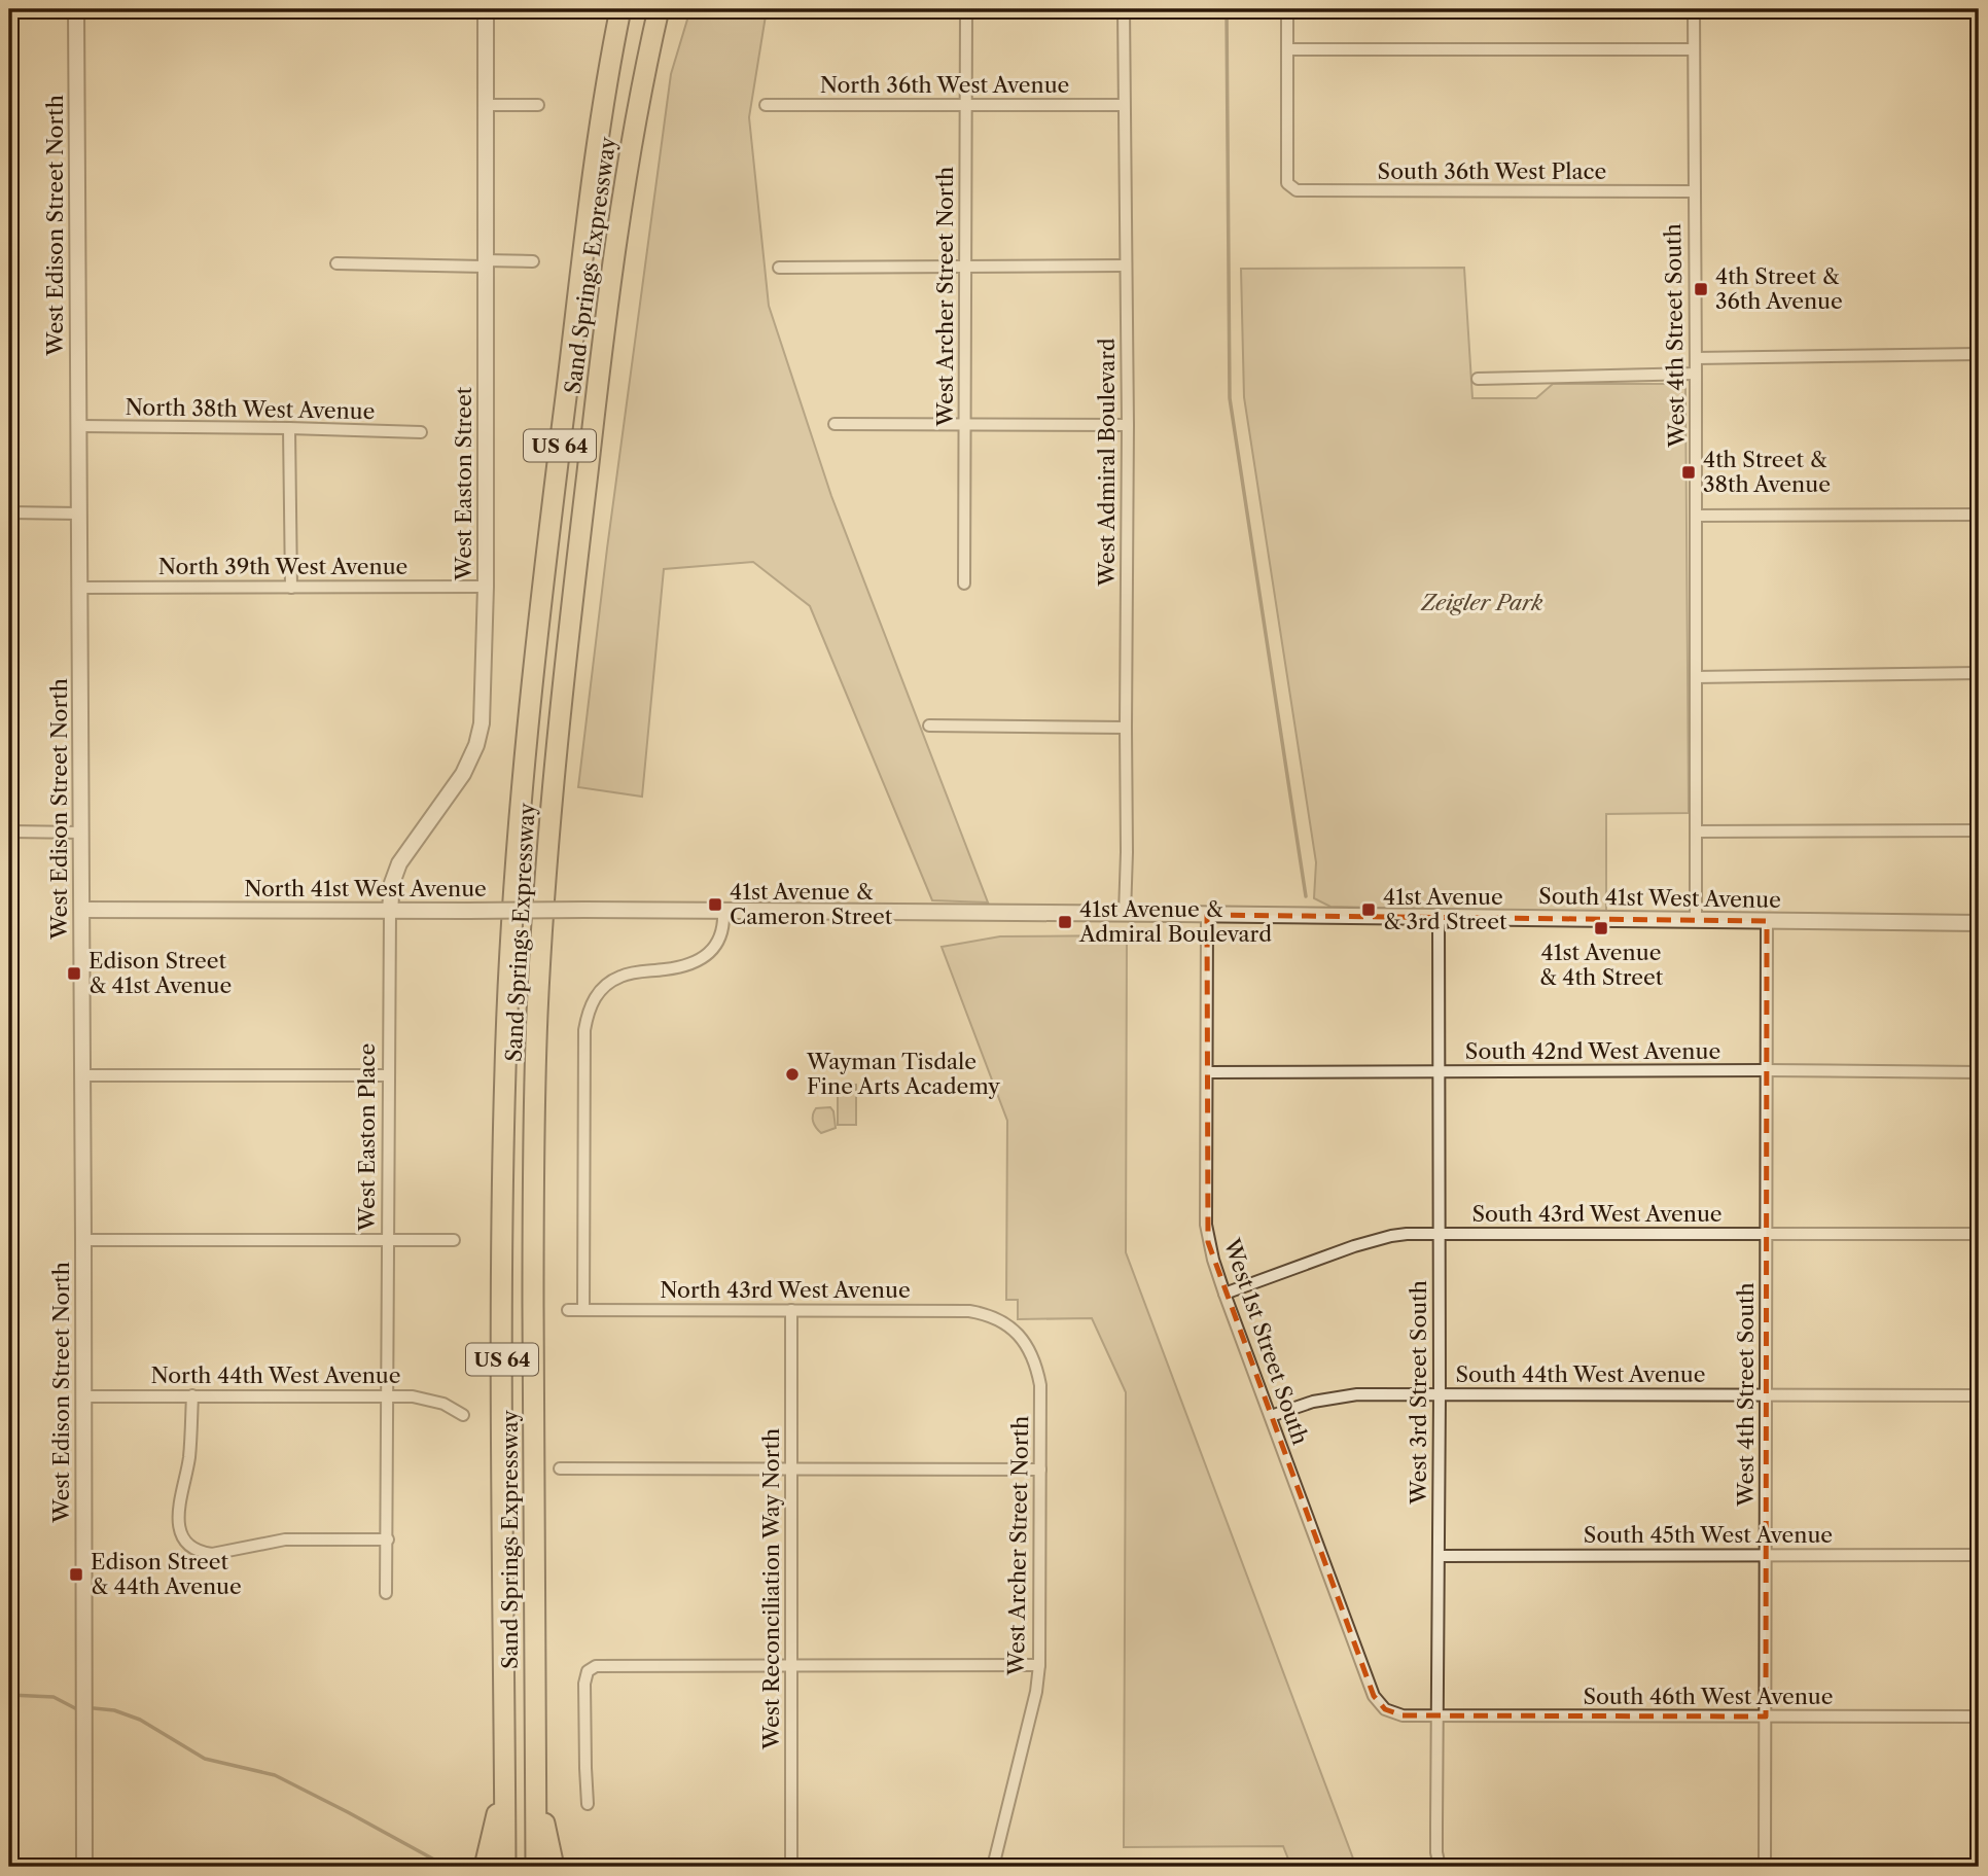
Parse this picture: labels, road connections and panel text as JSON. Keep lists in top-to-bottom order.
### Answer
{
  "streets": {
    "highway": ["Sand Springs Expressway", "US 64"],
    "street": [
      "North 36th West Avenue",
      "South 36th West Place",
      "West Edison Street North",
      "West Archer Street North",
      "West 4th Street South",
      "North 38th West Avenue",
      "West Admiral Boulevard",
      "West Easton Street",
      "North 39th West Avenue",
      "North 41st West Avenue",
      "South 41st West Avenue",
      "South 42nd West Avenue",
      "West Easton Place",
      "South 43rd West Avenue",
      "North 43rd West Avenue",
      "West 1st Street South",
      "South 44th West Avenue",
      "North 44th West Avenue",
      "West 3rd Street South",
      "South 45th West Avenue",
      "West Reconciliation Way North",
      "South 46th West Avenue"
    ]
  },
  "crossings": [
    ["North 36th West Avenue", "West Archer Street North"],
    ["North 36th West Avenue", "West Admiral Boulevard"],
    ["South 36th West Place", "West 4th Street South"],
    ["West Edison Street North", "North 38th West Avenue"],
    ["West Edison Street North", "North 39th West Avenue"],
    ["West Edison Street North", "North 41st West Avenue"],
    ["West Edison Street North", "North 44th West Avenue"],
    ["West Archer Street North", "North 43rd West Avenue"],
    ["West 4th Street South", "South 41st West Avenue"],
    ["West 4th Street South", "South 42nd West Avenue"],
    ["West 4th Street South", "South 43rd West Avenue"],
    ["West 4th Street South", "South 44th West Avenue"],
    ["West 4th Street South", "South 45th West Avenue"],
    ["West 4th Street South", "South 46th West Avenue"],
    ["West Admiral Boulevard", "North 41st West Avenue"],
    ["West Admiral Boulevard", "South 41st West Avenue"],
    ["West Easton Street", "North 39th West Avenue"],
    ["West Easton Street", "West Easton Place"],
    ["North 41st West Avenue", "South 41st West Avenue"],
    ["North 41st West Avenue", "West Easton Place"],
    ["South 41st West Avenue", "West 1st Street South"],
    ["South 41st West Avenue", "West 3rd Street South"],
    ["South 42nd West Avenue", "West 1st Street South"],
    ["South 42nd West Avenue", "West 3rd Street South"],
    ["West Easton Place", "North 44th West Avenue"],
    ["South 43rd West Avenue", "West 1st Street South"],
    ["South 43rd West Avenue", "West 3rd Street South"],
    ["North 43rd West Avenue", "West Reconciliation Way North"],
    ["West 1st Street South", "South 44th West Avenue"],
    ["West 1st Street South", "West 3rd Street South"],
    ["West 1st Street South", "South 46th West Avenue"],
    ["South 44th West Avenue", "West 3rd Street South"],
    ["West 3rd Street South", "South 45th West Avenue"],
    ["West 3rd Street South", "South 46th West Avenue"]
  ],
  "parks": ["Zeigler Park"],
  "places": {
    "transit": [
      "4th Street & 36th Avenue",
      "4th Street & 38th Avenue",
      "41st Avenue & Cameron Street",
      "41st Avenue & 3rd Street",
      "41st Avenue & Admiral Boulevard",
      "41st Avenue & 4th Street",
      "Edison Street & 41st Avenue",
      "Edison Street & 44th Avenue"
    ],
    "other": ["Wayman Tisdale Fine Arts Academy"]
  }
}
